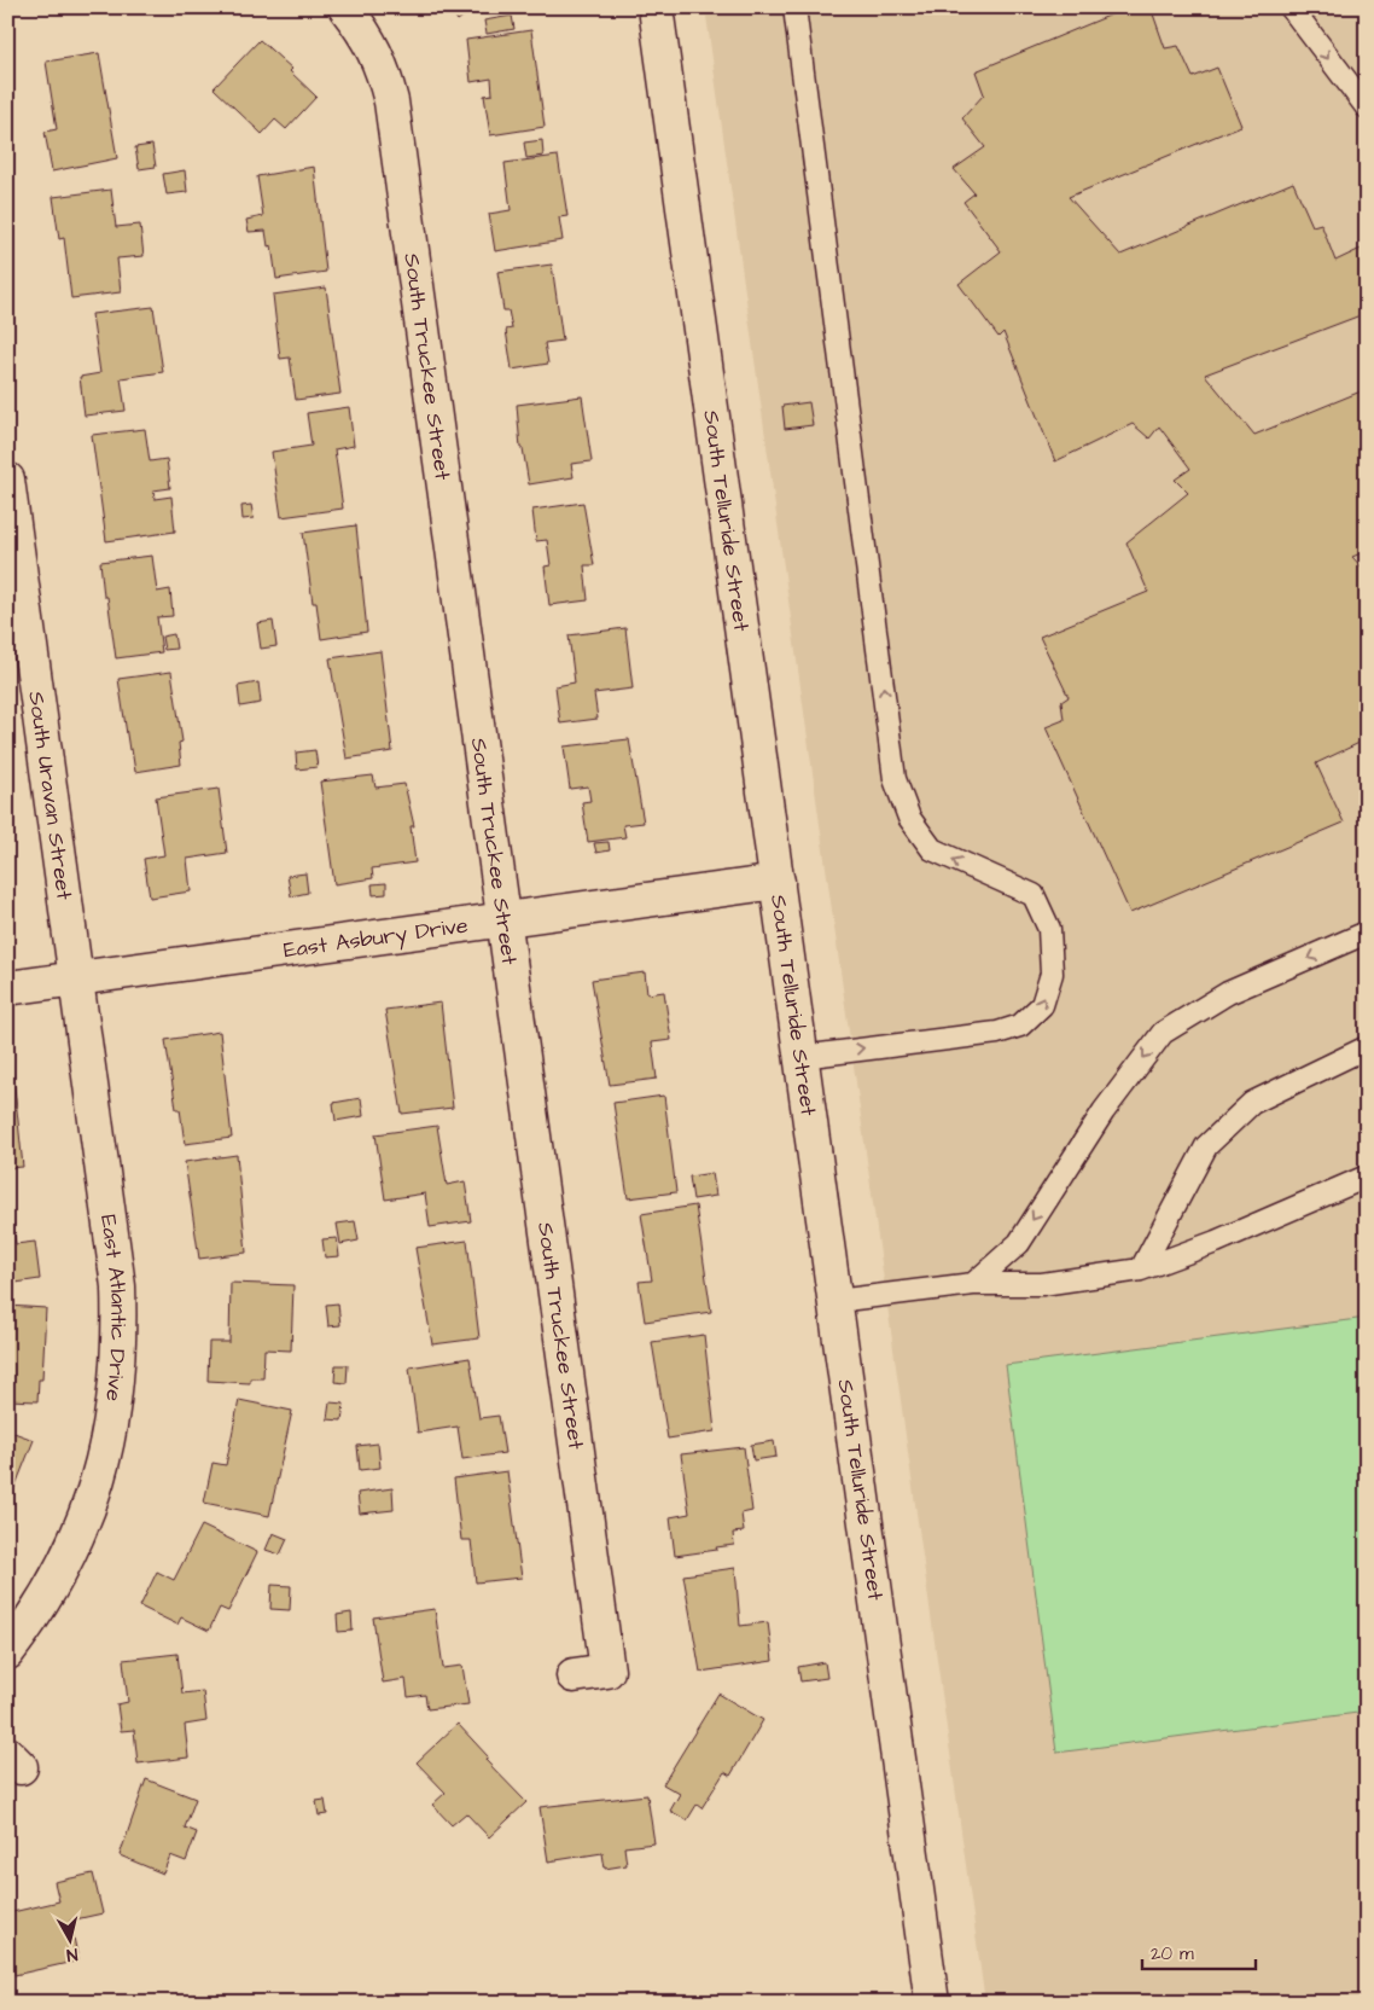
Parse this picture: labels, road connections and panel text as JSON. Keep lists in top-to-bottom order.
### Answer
{
  "streets": {
    "street": [
      "South Truckee Street",
      "South Telluride Street",
      "South Uravan Street",
      "East Asbury Drive",
      "East Atlantic Drive"
    ]
  },
  "crossings": [
    ["South Truckee Street", "East Asbury Drive"],
    ["South Telluride Street", "East Asbury Drive"],
    ["South Uravan Street", "East Asbury Drive"],
    ["South Uravan Street", "East Atlantic Drive"],
    ["East Asbury Drive", "East Atlantic Drive"]
  ],
  "scale_bar": "20 m",
  "north": "bottom"
}
